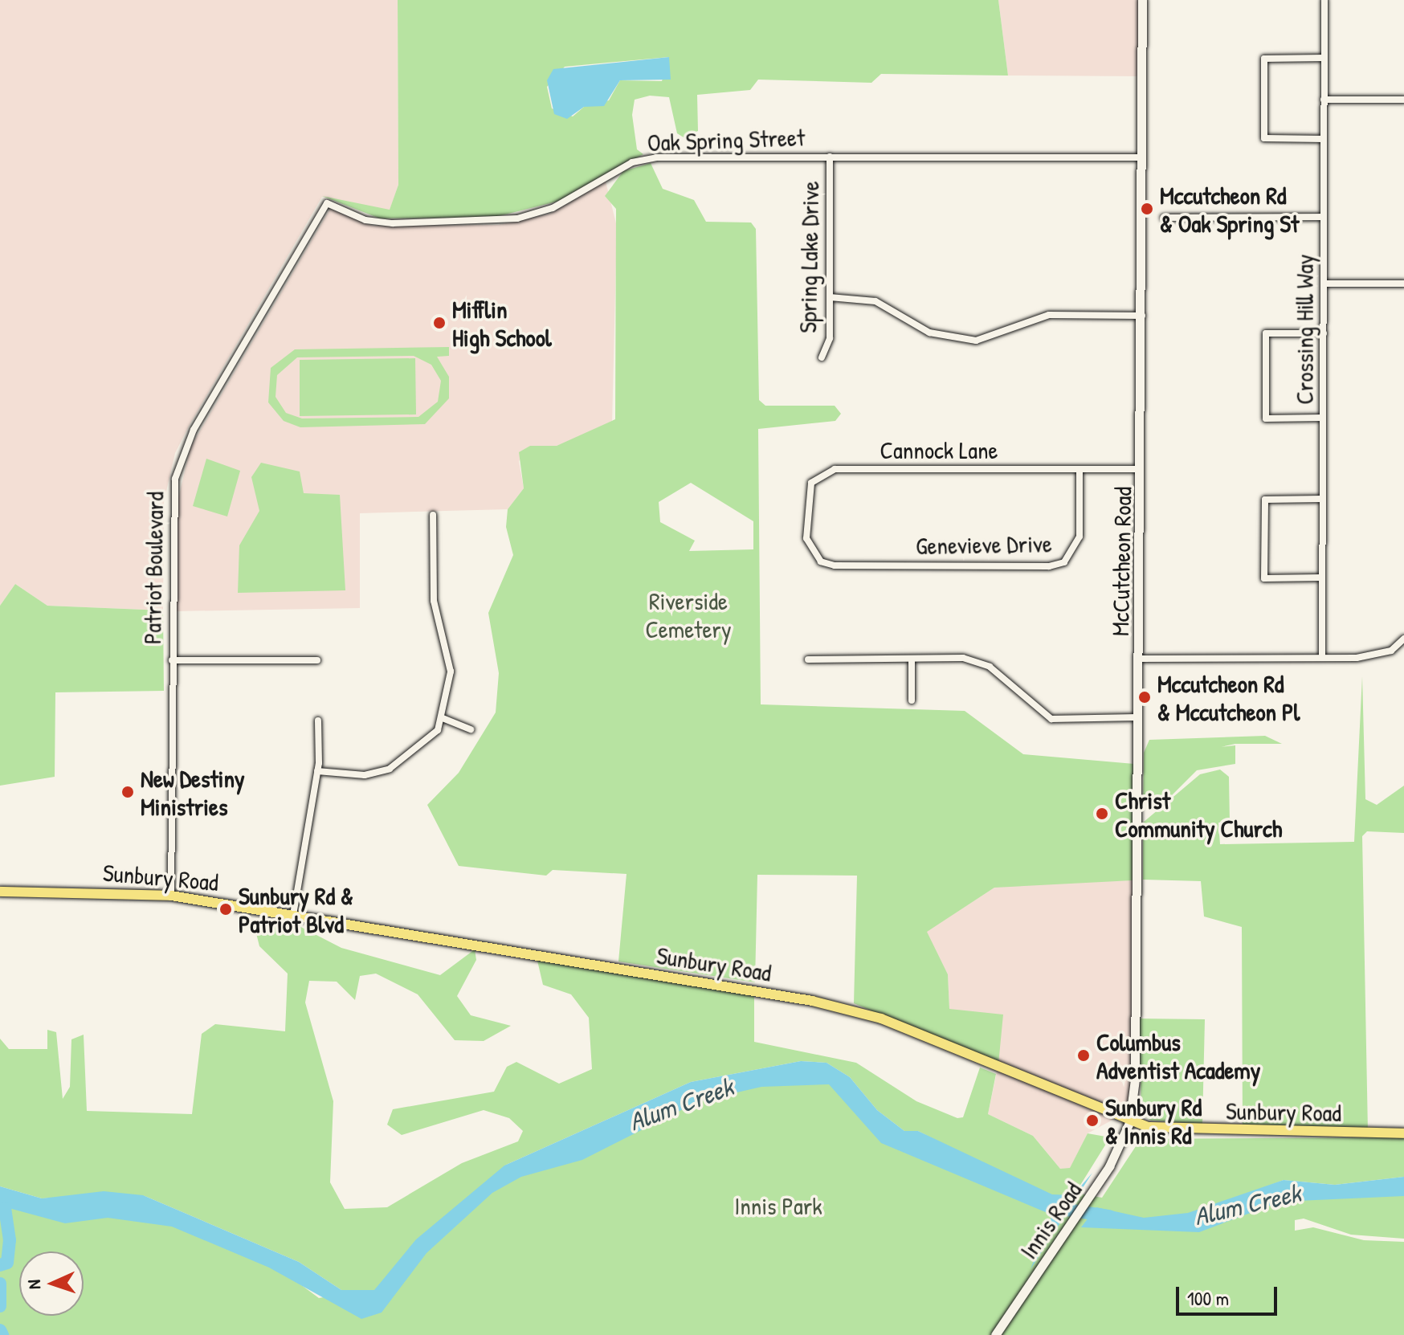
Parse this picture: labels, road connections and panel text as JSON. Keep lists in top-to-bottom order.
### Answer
{
  "streets": {
    "main road": ["McCutcheon Road", "Sunbury Road", "Innis Road"],
    "street": [
      "Oak Spring Street",
      "Spring Lake Drive",
      "Crossing Hill Way",
      "Cannock Lane",
      "Genevieve Drive",
      "Patriot Boulevard"
    ]
  },
  "crossings": [
    ["Oak Spring Street", "Spring Lake Drive"],
    ["Oak Spring Street", "McCutcheon Road"],
    ["Oak Spring Street", "Patriot Boulevard"],
    ["Cannock Lane", "Genevieve Drive"],
    ["Cannock Lane", "McCutcheon Road"],
    ["McCutcheon Road", "Sunbury Road"],
    ["McCutcheon Road", "Innis Road"],
    ["Patriot Boulevard", "Sunbury Road"],
    ["Sunbury Road", "Innis Road"]
  ],
  "water": ["Alum Creek"],
  "parks": ["Riverside Cemetery", "Innis Park"],
  "places": [
    "Mccutcheon Rd & Oak Spring St",
    "Mifflin High School",
    "Mccutcheon Rd & Mccutcheon Pl",
    "New Destiny Ministries",
    "Christ Community Church",
    "Sunbury Rd & Patriot Blvd",
    "Columbus Adventist Academy",
    "Sunbury Rd & Innis Rd"
  ],
  "scale_bar": "100 m",
  "north": "left"
}
